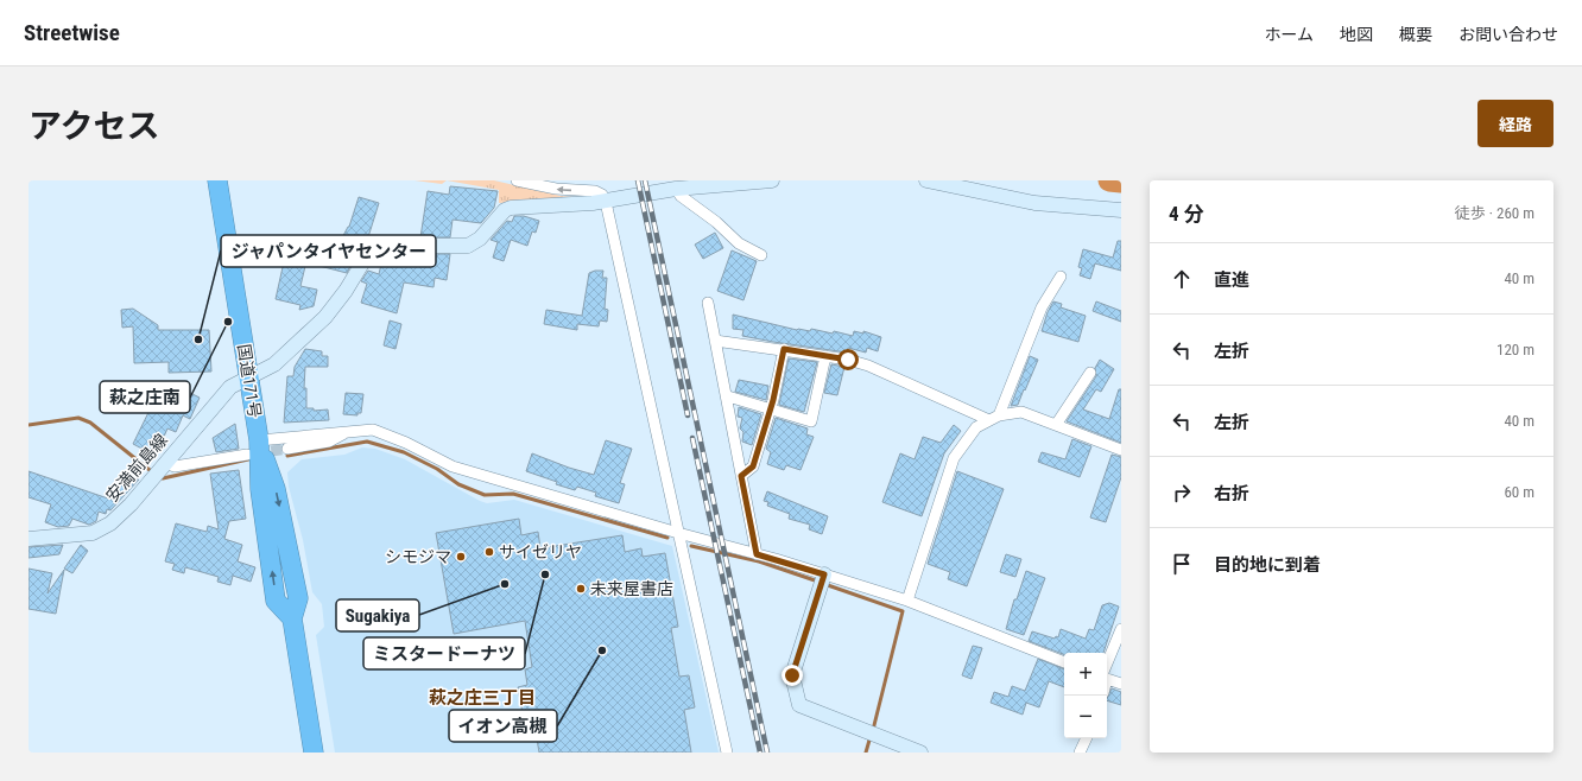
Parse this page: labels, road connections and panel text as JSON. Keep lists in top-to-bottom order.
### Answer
{
  "streets": {
    "highway": ["国道171号"],
    "main road": ["安満前島線"]
  },
  "crossings": [
    ["国道171号", "安満前島線"]
  ],
  "districts": ["萩之庄三丁目"],
  "places": [
    "萩之庄南",
    "ジャパンタイヤセンター",
    "サイゼリヤ",
    "シモジマ",
    "ミスタードーナツ",
    "Sugakiya",
    "未来屋書店",
    "イオン高槻"
  ],
  "page": {
    "header": "Streetwise",
    "nav": [
      "ホーム",
      "地図",
      "概要",
      "お問い合わせ"
    ],
    "title": "アクセス",
    "buttons": "経路",
    "heading": ["4 分", "徒歩 · 260 m"],
    "list": [
      ["直進", "40 m"],
      ["左折", "120 m"],
      ["左折", "40 m"],
      ["右折", "60 m"],
      "目的地に到着"
    ],
    "map_buttons": ["+", "−"]
  }
}
